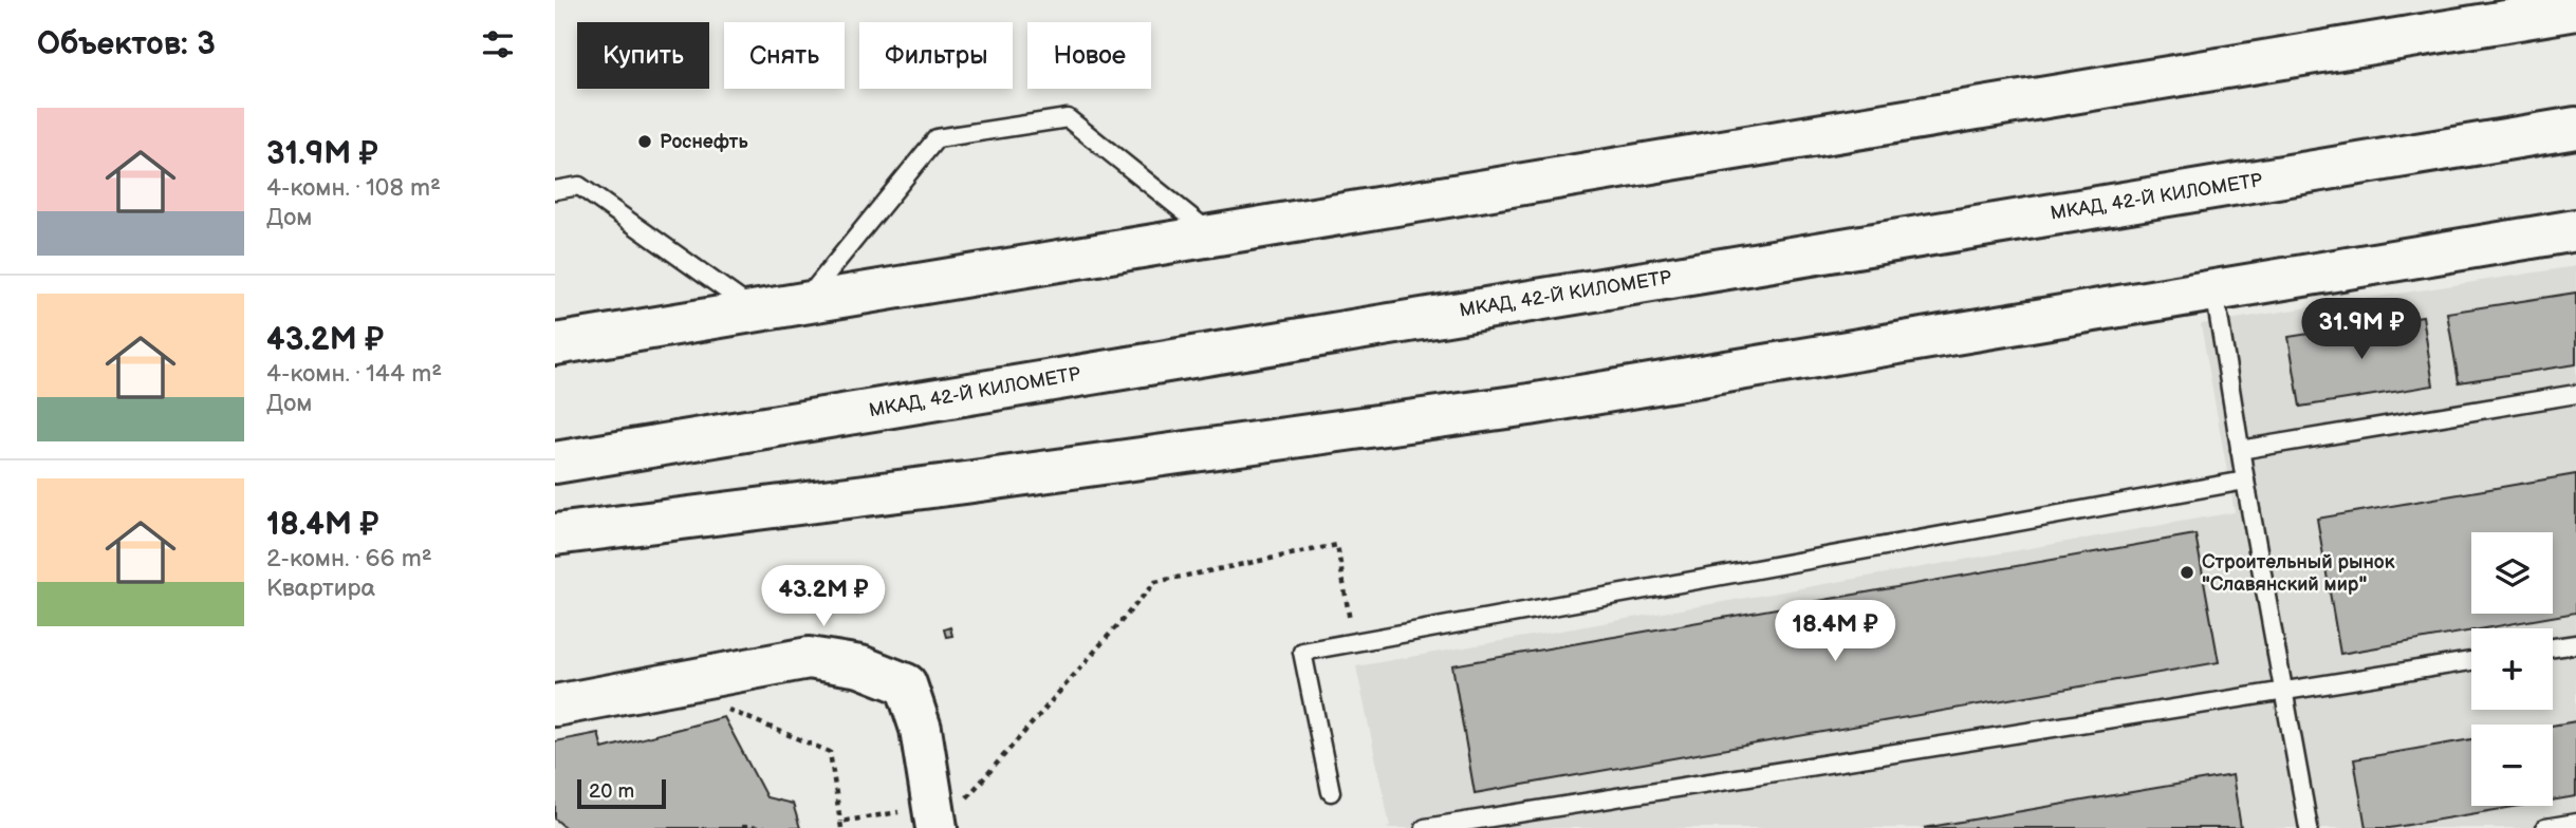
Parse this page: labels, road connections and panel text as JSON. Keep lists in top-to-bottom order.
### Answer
{
  "streets": {
    "main road": ["МКАД, 42-Й КИЛОМЕТР"]
  },
  "places": ["Роснефть", "Строительный рынок \"Славянский мир\""],
  "scale_bar": "20 m",
  "page": {
    "heading": "Объектов: 3",
    "chip": [
      "Купить",
      "Снять",
      "Фильтры",
      "Новое"
    ],
    "list": [
      {
        "name": "31.9M ₽",
        "note": "4-комн. · 108 m² · Дом"
      },
      {
        "name": "43.2M ₽",
        "note": "4-комн. · 144 m² · Дом"
      },
      {
        "name": "18.4M ₽",
        "note": "2-комн. · 66 m² · Квартира"
      }
    ],
    "price": ["31.9M ₽", "43.2M ₽", "18.4M ₽"],
    "map_buttons": ["+", "−"],
    "scale": "20 m"
  }
}
